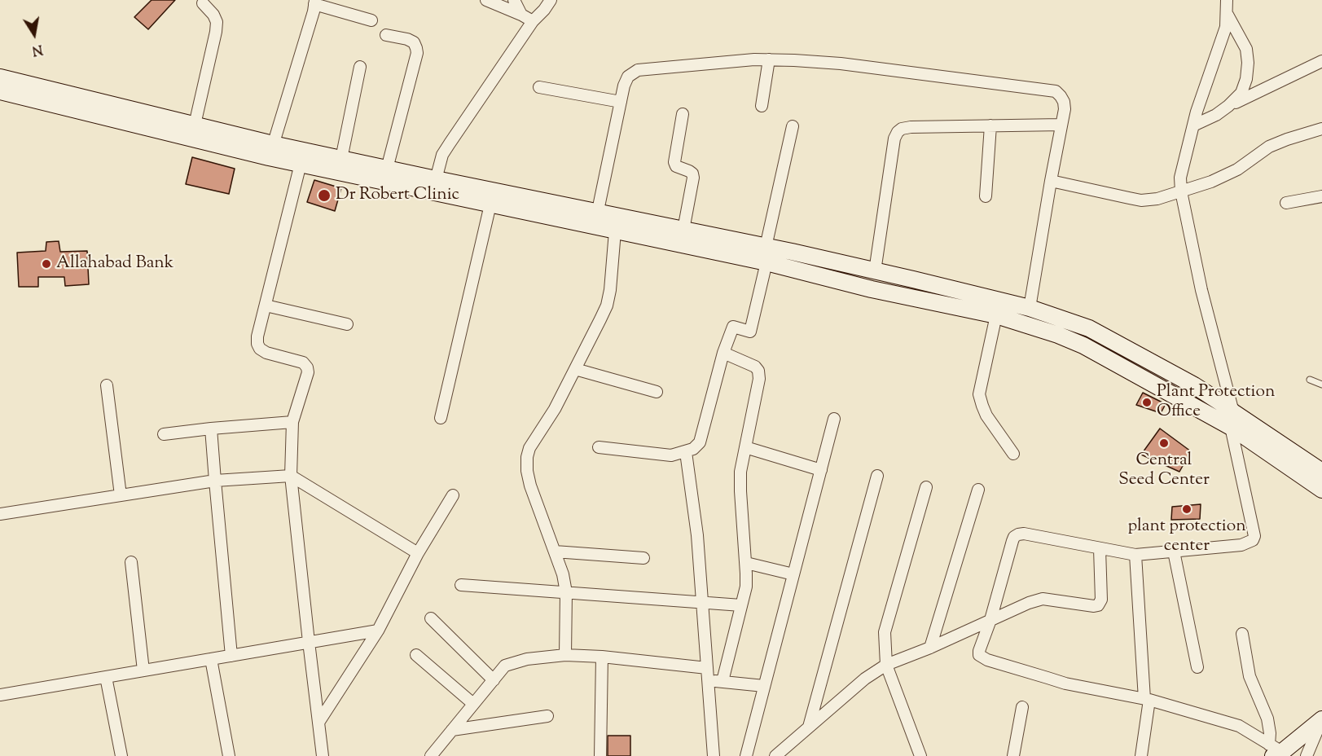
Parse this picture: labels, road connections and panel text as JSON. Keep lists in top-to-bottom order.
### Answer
{
  "places": [
    "Dr Robert Clinic",
    "Allahabad Bank",
    "Plant Protection Office",
    "Central Seed Center",
    "plant protection center"
  ],
  "north": "bottom"
}
